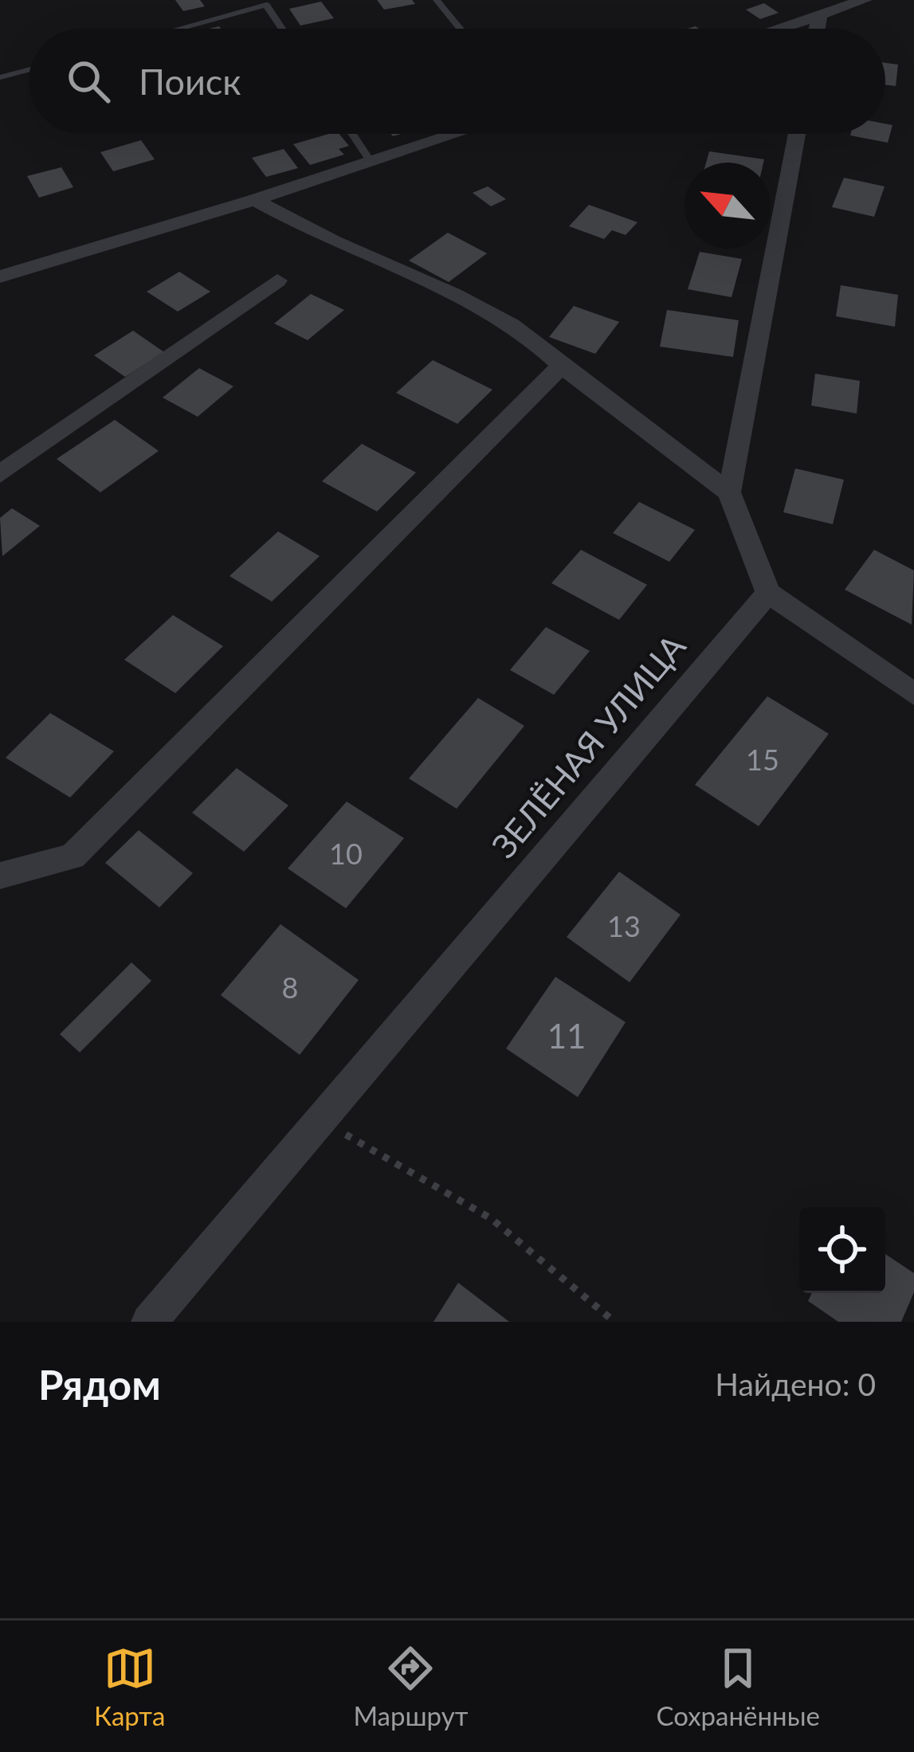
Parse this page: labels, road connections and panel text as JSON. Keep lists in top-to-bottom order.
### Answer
{
  "streets": {
    "street": ["ЗЕЛЁНАЯ УЛИЦА"]
  },
  "house_numbers": [
    "15",
    "10",
    "13",
    "8",
    "11"
  ],
  "north": "top left",
  "page": {
    "search": "Поиск",
    "heading": ["Рядом", "Найдено: 0"],
    "nav": ["Карта", "Маршрут", "Сохранённые"]
  }
}
